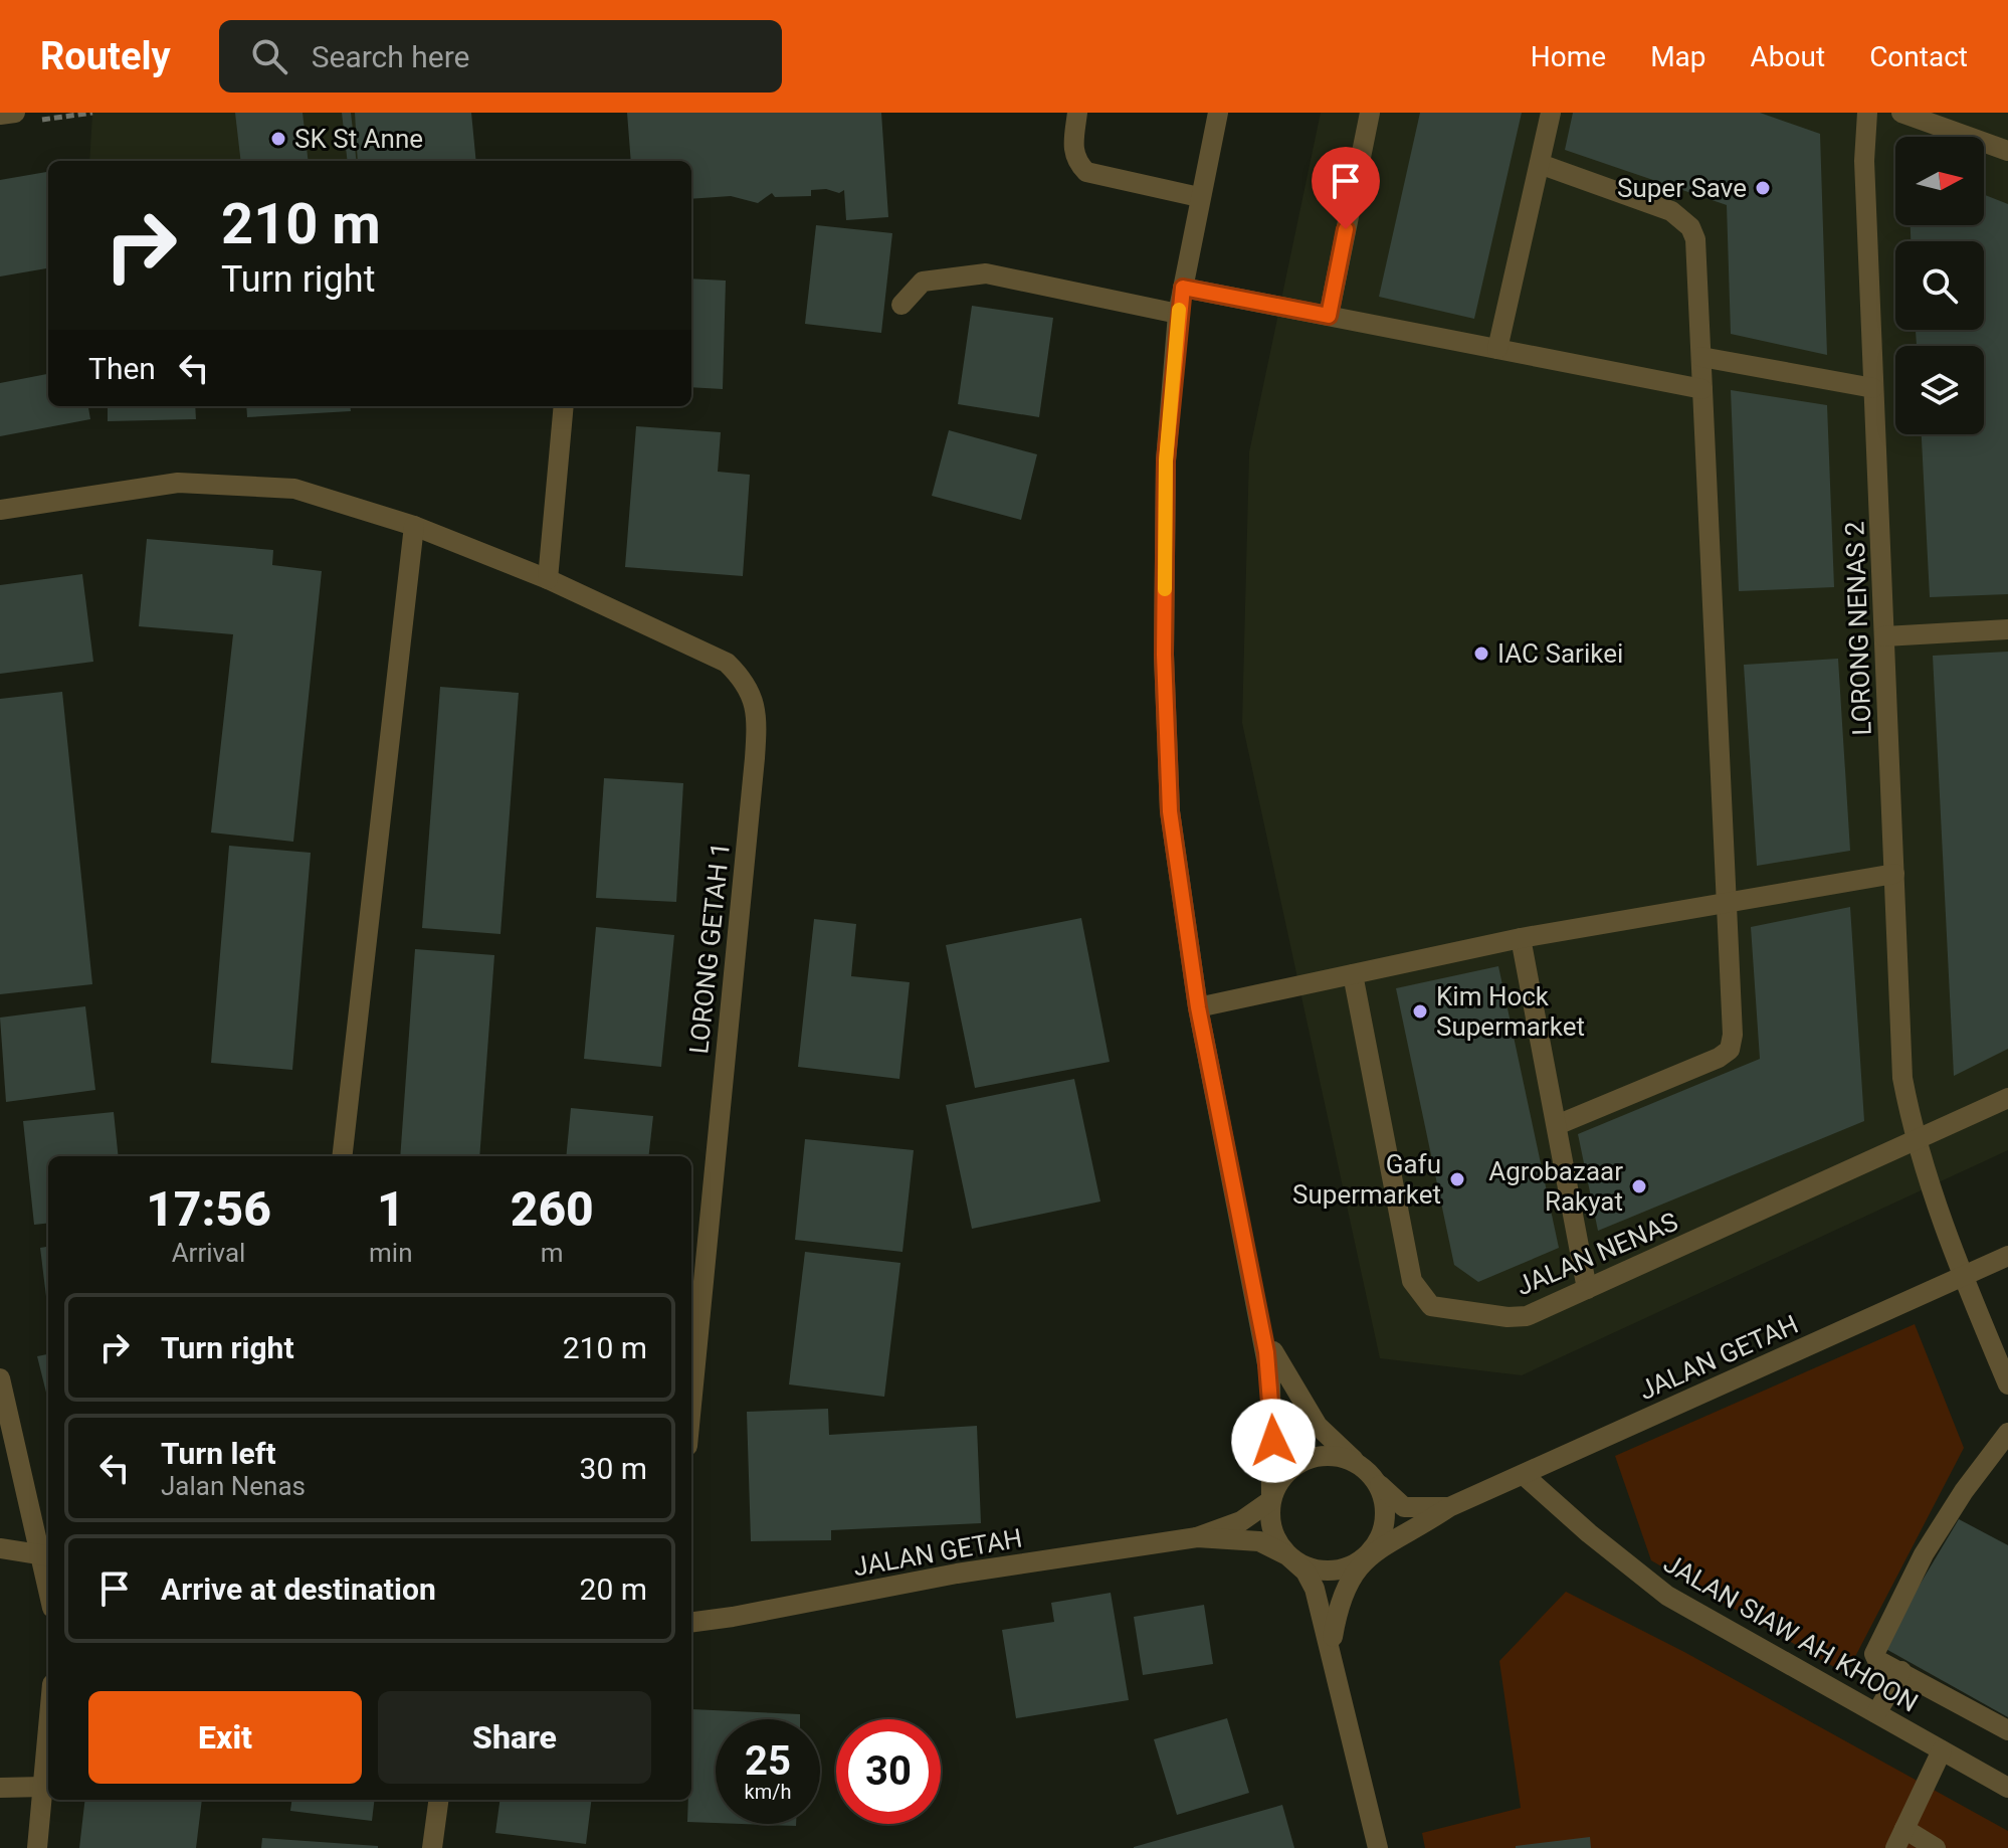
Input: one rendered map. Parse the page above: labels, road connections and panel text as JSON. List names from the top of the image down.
{
  "streets": {
    "street": [
      "LORONG NENAS 2",
      "LORONG GETAH 1",
      "JALAN NENAS",
      "JALAN GETAH",
      "JALAN SIAW AH KHOON"
    ]
  },
  "crossings": [
    ["LORONG NENAS 2", "JALAN NENAS"],
    ["JALAN GETAH", "JALAN SIAW AH KHOON"]
  ],
  "places": [
    "SK St Anne",
    "Super Save",
    "IAC Sarikei",
    "Kim Hock Supermarket",
    "Gafu Supermarket",
    "Agrobazaar Rakyat"
  ],
  "north": "right",
  "page": {
    "header": "Routely",
    "search": "Search here",
    "nav": [
      "Home",
      "Map",
      "About",
      "Contact"
    ],
    "turn": ["210 m", "Turn right"],
    "then": "Then",
    "eta": [
      "17:56",
      "Arrival",
      "1",
      "min",
      "260",
      "m"
    ],
    "list": [
      {
        "name": "Turn right",
        "value": "210 m"
      },
      {
        "name": "Turn left",
        "note": "Jalan Nenas",
        "value": "30 m"
      },
      {
        "name": "Arrive at destination",
        "value": "20 m"
      }
    ],
    "buttons": ["Exit", "Share"],
    "speed": "25 km/h",
    "limit": "30"
  }
}
